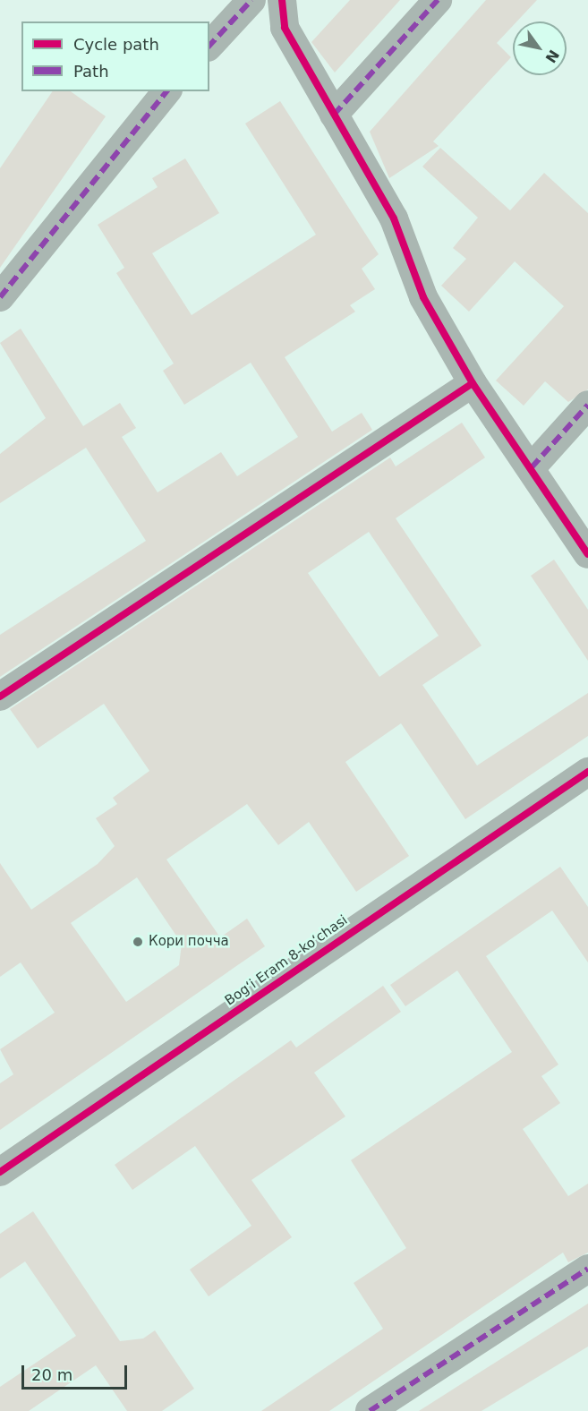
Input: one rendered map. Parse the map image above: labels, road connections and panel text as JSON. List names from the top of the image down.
{
  "streets": {
    "street": ["Bogʻi Eram 8-koʻchasi"]
  },
  "places": ["Кори почча"],
  "legend": ["Cycle path", "Path"],
  "scale_bar": "20 m",
  "north": "bottom right"
}
